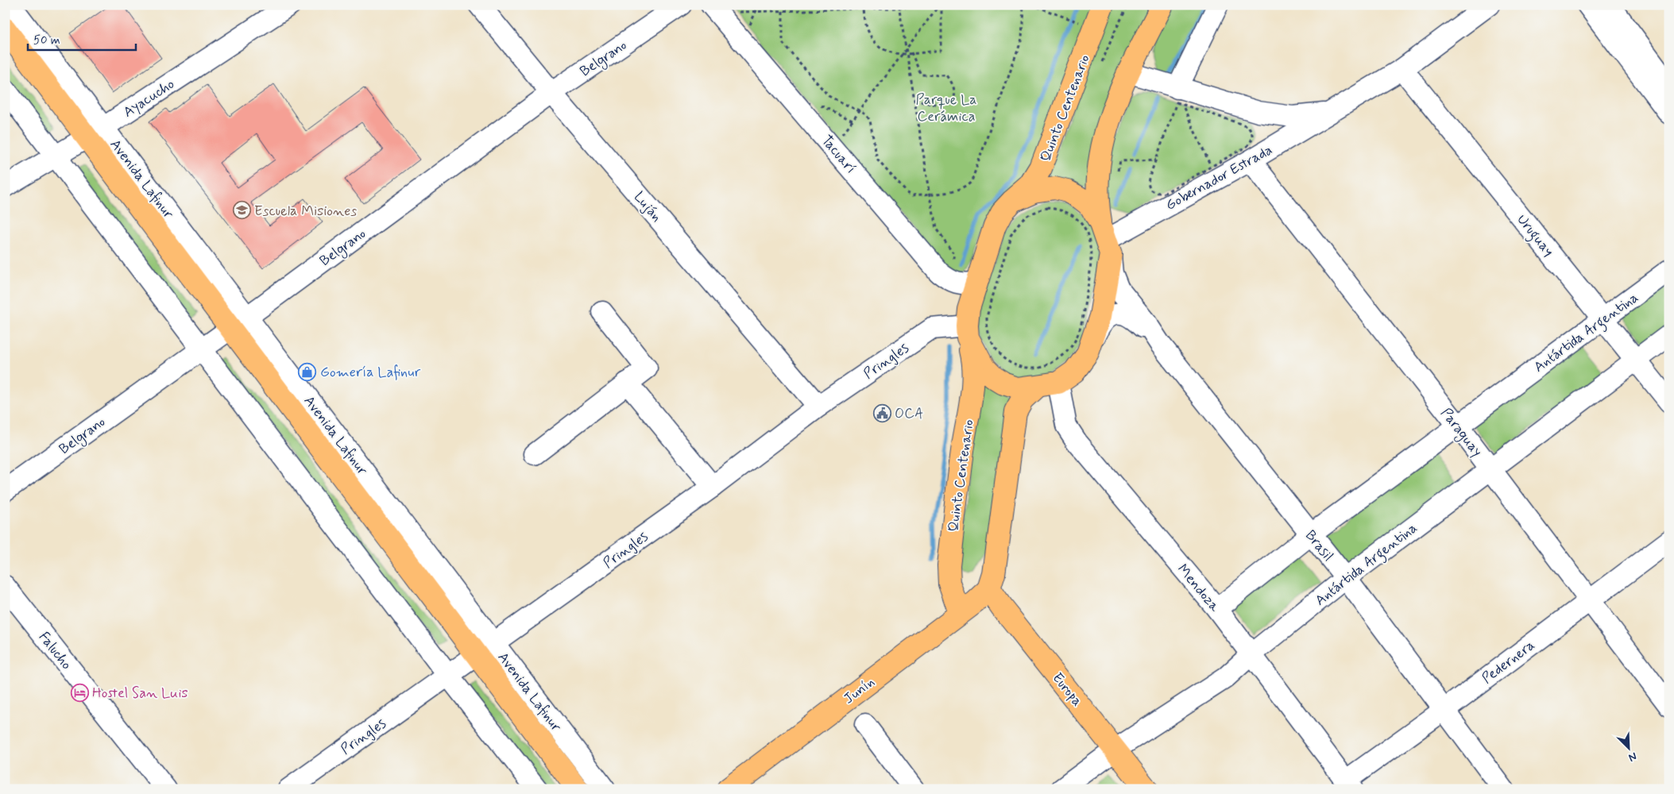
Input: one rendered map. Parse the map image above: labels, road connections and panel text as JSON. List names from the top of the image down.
{
  "streets": {
    "main road": [
      "Quinto Centenario",
      "Avenida Lafinur",
      "Europa",
      "Junín"
    ],
    "street": [
      "Belgrano",
      "Ayacucho",
      "Tacuarí",
      "Gobernador Estrada",
      "Luján",
      "Uruguay",
      "Antártida Argentina",
      "Pringles",
      "Paraguay",
      "Brasil",
      "Mendoza",
      "Falucho",
      "Pedernera"
    ]
  },
  "crossings": [
    ["Belgrano", "Avenida Lafinur"],
    ["Belgrano", "Luján"],
    ["Ayacucho", "Avenida Lafinur"],
    ["Quinto Centenario", "Tacuarí"],
    ["Quinto Centenario", "Pringles"],
    ["Quinto Centenario", "Junín"],
    ["Gobernador Estrada", "Uruguay"],
    ["Gobernador Estrada", "Paraguay"],
    ["Gobernador Estrada", "Brasil"],
    ["Avenida Lafinur", "Pringles"],
    ["Luján", "Pringles"],
    ["Uruguay", "Antártida Argentina"],
    ["Antártida Argentina", "Paraguay"],
    ["Antártida Argentina", "Brasil"],
    ["Antártida Argentina", "Mendoza"],
    ["Antártida Argentina", "Europa"],
    ["Paraguay", "Pedernera"],
    ["Brasil", "Pedernera"],
    ["Mendoza", "Pedernera"],
    ["Europa", "Junín"]
  ],
  "parks": ["Parque La Cerámica"],
  "places": {
    "school or university": ["Escuela Misiones"],
    "shop": ["Gomería Lafinur"],
    "public building": ["OCA"],
    "hotel": ["Hostel San Luis"]
  },
  "scale_bar": "50 m",
  "north": "bottom right"
}
